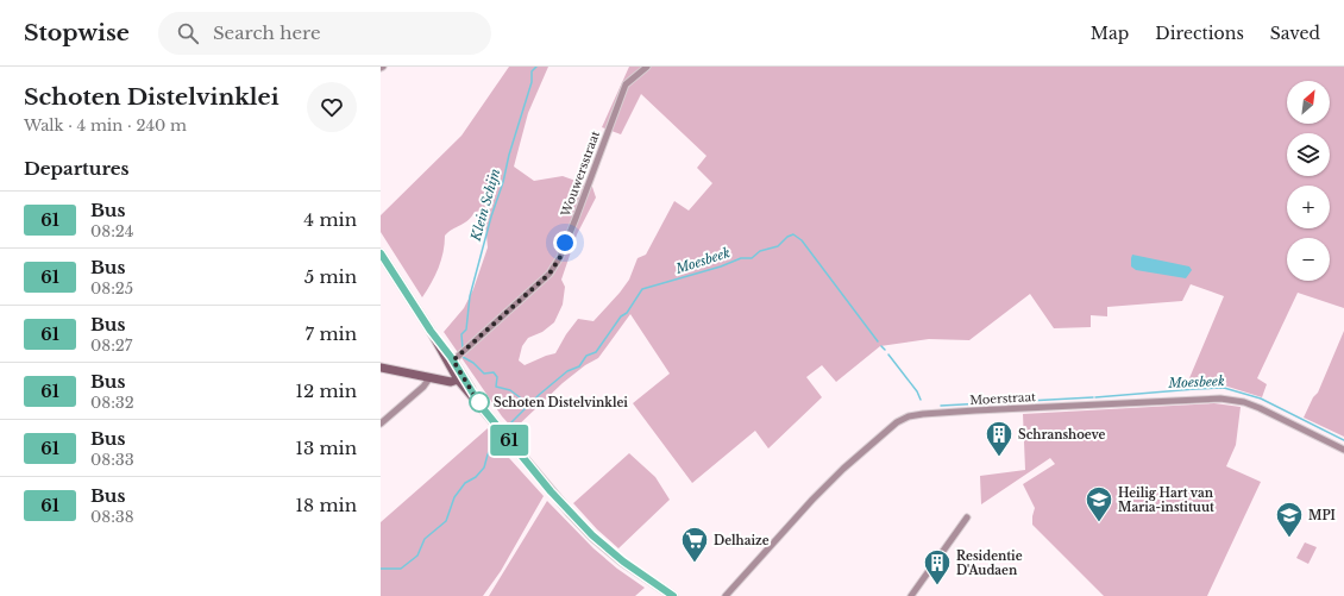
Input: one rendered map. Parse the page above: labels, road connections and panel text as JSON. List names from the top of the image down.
{
  "streets": {
    "street": ["Wouwersstraat", "Moerstraat"]
  },
  "water": ["Klein Schijn", "Moesbeek"],
  "places": {
    "other": ["Schoten Distelvinklei"],
    "building": ["Schranshoeve", "Residentie D'Audaen"],
    "school or university": ["Heilig Hart van Maria-instituut", "MPI"],
    "supermarket": ["Delhaize"]
  },
  "lines": ["bus line 61"],
  "north": "top right",
  "page": {
    "header": "Stopwise",
    "search": "Search here",
    "nav": ["Map", "Directions", "Saved"],
    "heading": [
      ["Schoten Distelvinklei", "Walk · 4 min · 240 m"],
      "Departures"
    ],
    "on_map": "61",
    "map_buttons": ["+", "−"],
    "list": [
      {
        "mark": "61",
        "name": "Bus",
        "note": "08:24",
        "value": "4 min"
      },
      {
        "mark": "61",
        "name": "Bus",
        "note": "08:25",
        "value": "5 min"
      },
      {
        "mark": "61",
        "name": "Bus",
        "note": "08:27",
        "value": "7 min"
      },
      {
        "mark": "61",
        "name": "Bus",
        "note": "08:32",
        "value": "12 min"
      },
      {
        "mark": "61",
        "name": "Bus",
        "note": "08:33",
        "value": "13 min"
      },
      {
        "mark": "61",
        "name": "Bus",
        "note": "08:38",
        "value": "18 min"
      }
    ]
  }
}
